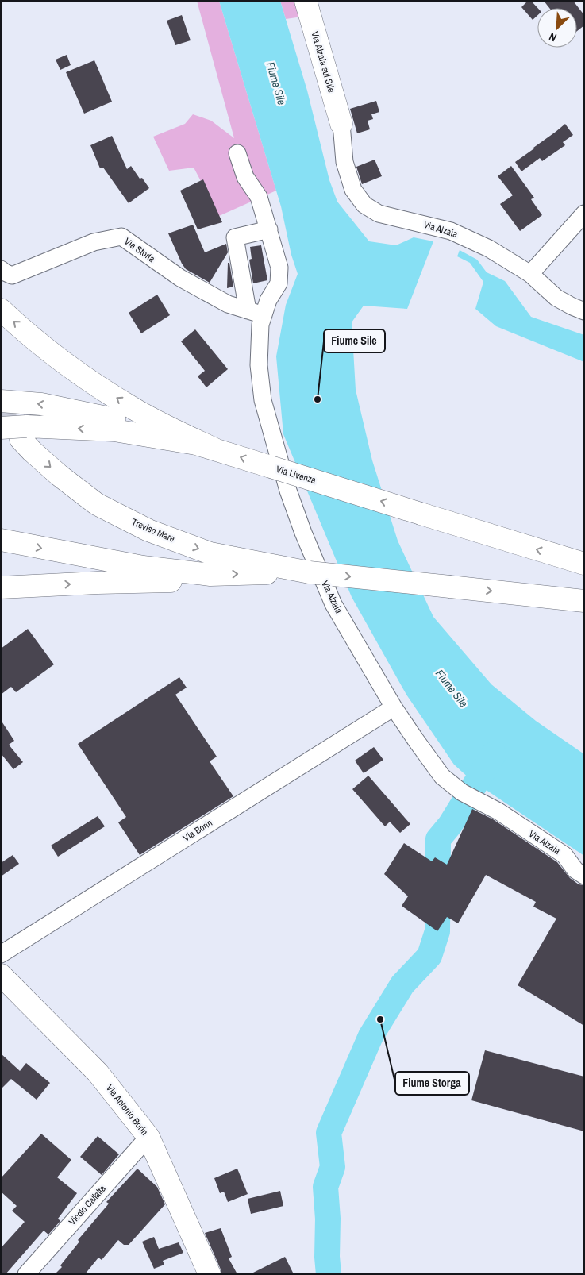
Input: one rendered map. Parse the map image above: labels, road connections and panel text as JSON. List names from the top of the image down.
{
  "streets": {
    "main road": [
      "Via Alzaia sul Sile",
      "Via Livenza",
      "Treviso Mare",
      "Via Antonio Borin"
    ],
    "street": [
      "Via Alzaia",
      "Via Storta",
      "Via Borin",
      "Vicolo Callalta"
    ]
  },
  "crossings": [
    ["Via Alzaia sul Sile", "Via Alzaia"],
    ["Via Alzaia", "Via Storta"],
    ["Via Alzaia", "Via Borin"],
    ["Via Livenza", "Treviso Mare"],
    ["Via Antonio Borin", "Vicolo Callalta"]
  ],
  "water": ["Fiume Sile"],
  "places": ["Fiume Sile", "Fiume Storga"],
  "north": "bottom left"
}
